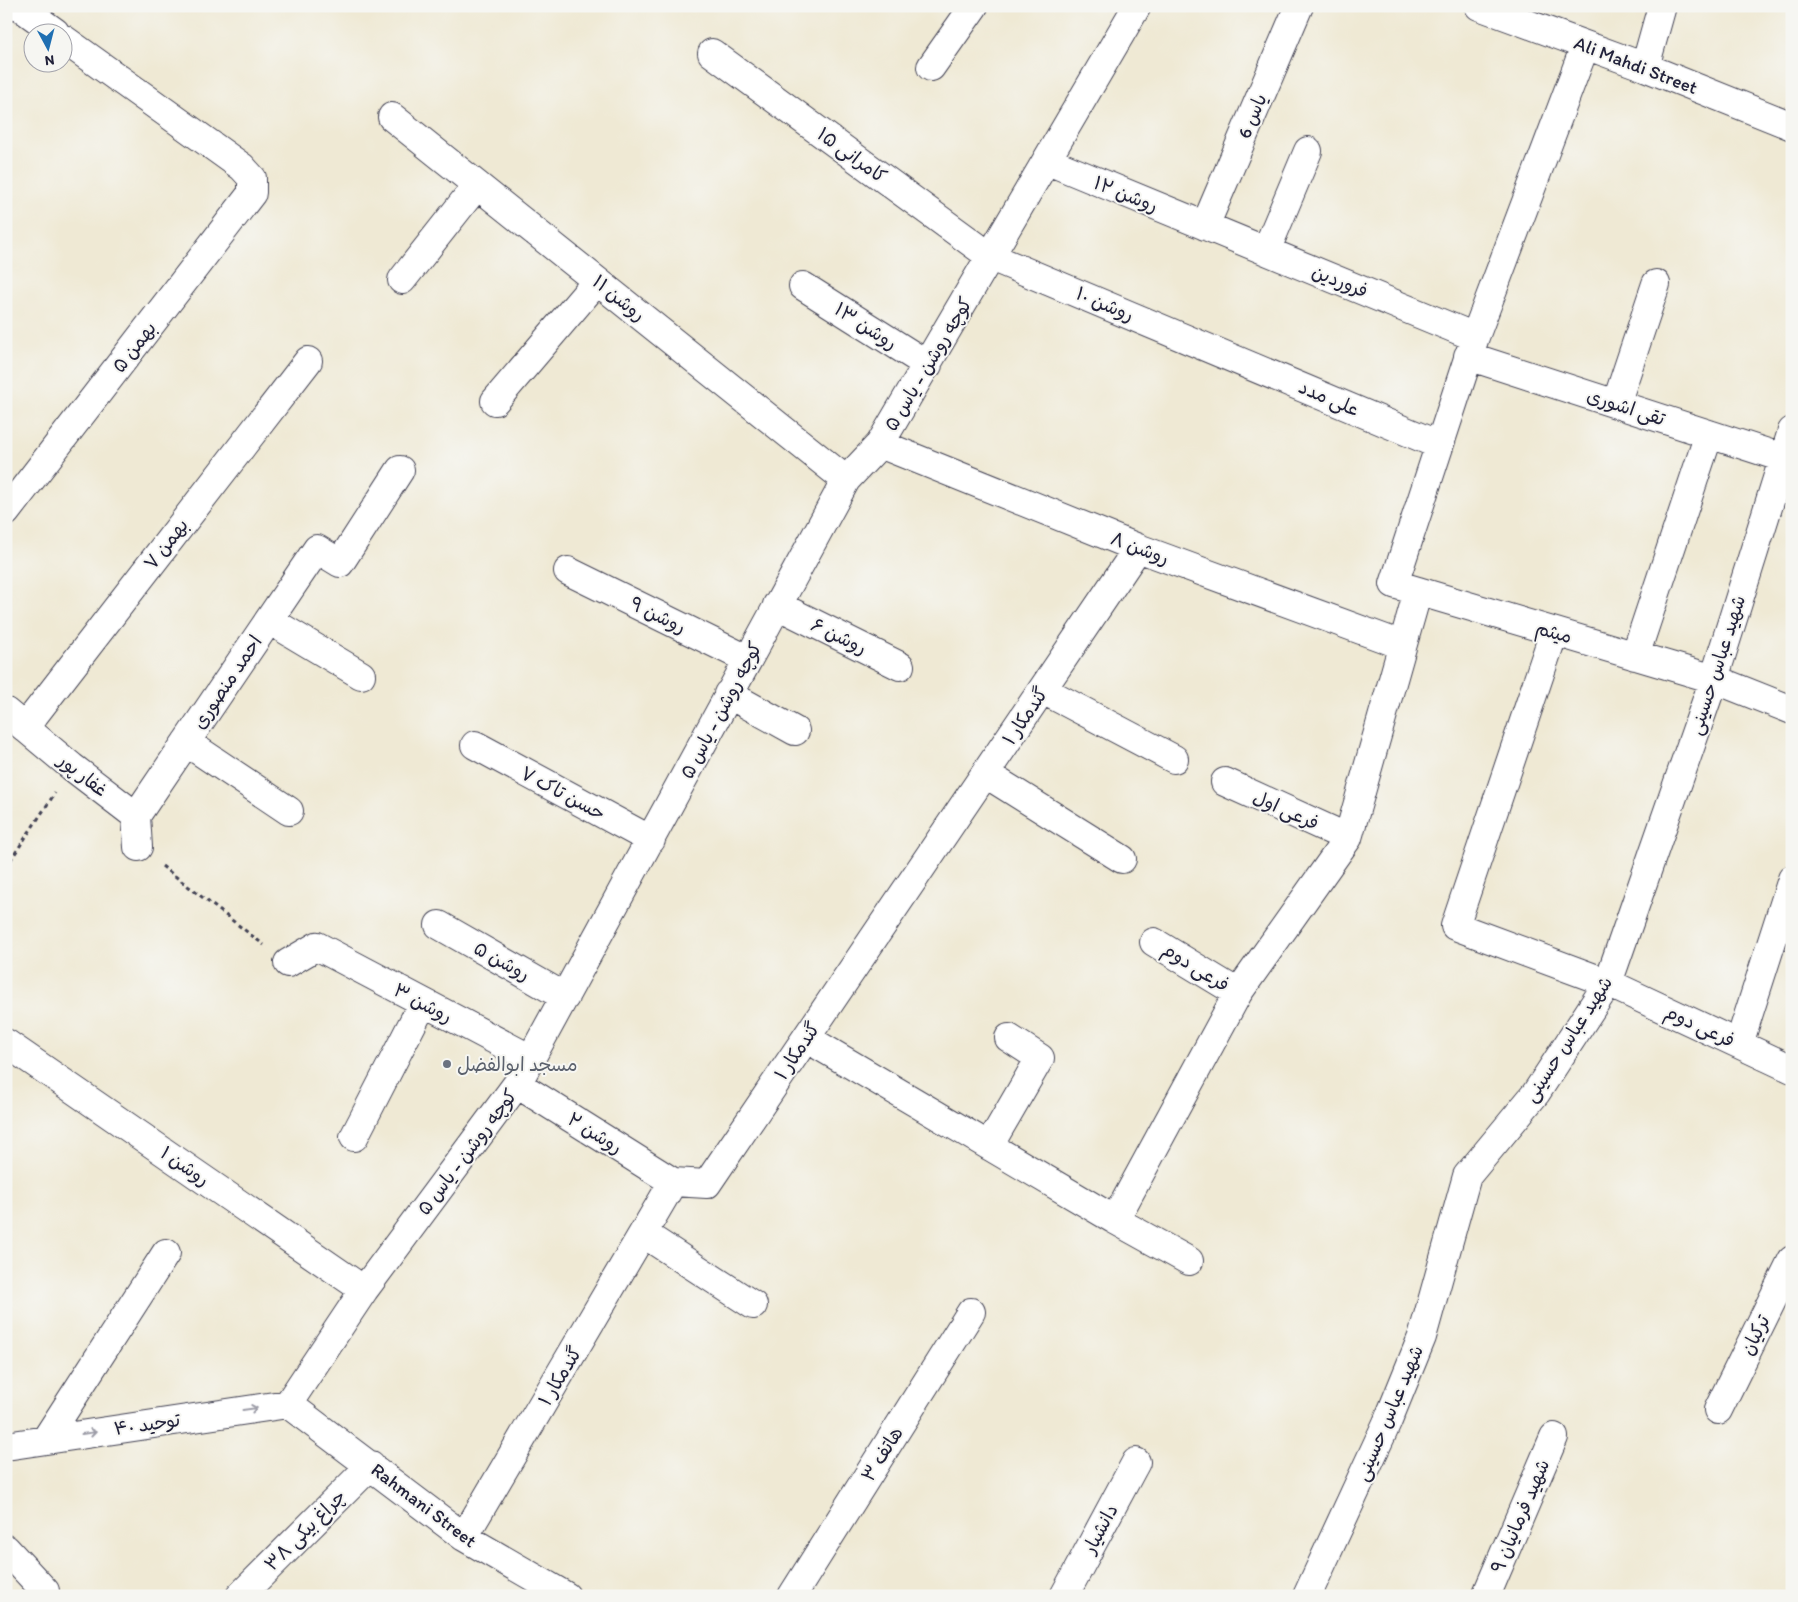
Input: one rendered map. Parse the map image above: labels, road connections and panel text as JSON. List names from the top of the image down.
{
  "streets": {
    "street": [
      "Ali Mahdi Street",
      "یاس 6",
      "کامرانی ۱۵",
      "روشن ۱۲",
      "فروردین",
      "روشن ۱۱",
      "روشن ۱۰",
      "روشن ۱۳",
      "بهمن ۵",
      "کوچه روشن - یاس ۵",
      "علی مدد",
      "تقی اشوری",
      "بهمن ۷",
      "روشن ۸",
      "روشن ۹",
      "میثم",
      "روشن ۶",
      "شهید عباس حسینی",
      "احمد منصوری",
      "گندمکار ۱",
      "غفار پور",
      "حسن تاک ۷",
      "فرعی اول",
      "روشن ۵",
      "فرعی دوم",
      "روشن ۳",
      "روشن ۲",
      "روشن ۱",
      "ترکیان",
      "توحید ۴۰",
      "هاتف ۳",
      "Rahmani Street",
      "شهید فرمانیان ۹",
      "دانشیار",
      "چراغ بیکی ۳۸"
    ]
  },
  "crossings": [
    ["یاس 6", "روشن ۱۲"],
    ["یاس 6", "فروردین"],
    ["کامرانی ۱۵", "روشن ۱۰"],
    ["کامرانی ۱۵", "کوچه روشن - یاس ۵"],
    ["روشن ۱۲", "فروردین"],
    ["روشن ۱۲", "کوچه روشن - یاس ۵"],
    ["فروردین", "تقی اشوری"],
    ["روشن ۱۱", "کوچه روشن - یاس ۵"],
    ["روشن ۱۰", "کوچه روشن - یاس ۵"],
    ["روشن ۱۰", "علی مدد"],
    ["روشن ۱۳", "کوچه روشن - یاس ۵"],
    ["کوچه روشن - یاس ۵", "روشن ۸"],
    ["کوچه روشن - یاس ۵", "روشن ۹"],
    ["کوچه روشن - یاس ۵", "روشن ۶"],
    ["کوچه روشن - یاس ۵", "حسن تاک ۷"],
    ["کوچه روشن - یاس ۵", "روشن ۵"],
    ["کوچه روشن - یاس ۵", "روشن ۳"],
    ["کوچه روشن - یاس ۵", "روشن ۲"],
    ["کوچه روشن - یاس ۵", "روشن ۱"],
    ["کوچه روشن - یاس ۵", "توحید ۴۰"],
    ["کوچه روشن - یاس ۵", "Rahmani Street"],
    ["تقی اشوری", "شهید عباس حسینی"],
    ["بهمن ۷", "غفار پور"],
    ["روشن ۸", "گندمکار ۱"],
    ["میثم", "شهید عباس حسینی"],
    ["میثم", "فرعی دوم"],
    ["شهید عباس حسینی", "فرعی دوم"],
    ["احمد منصوری", "غفار پور"],
    ["گندمکار ۱", "روشن ۲"],
    ["گندمکار ۱", "Rahmani Street"],
    ["توحید ۴۰", "Rahmani Street"],
    ["Rahmani Street", "چراغ بیکی ۳۸"]
  ],
  "one_way": ["توحید ۴۰"],
  "places": ["مسجد ابوالفضل"],
  "north": "bottom"
}
